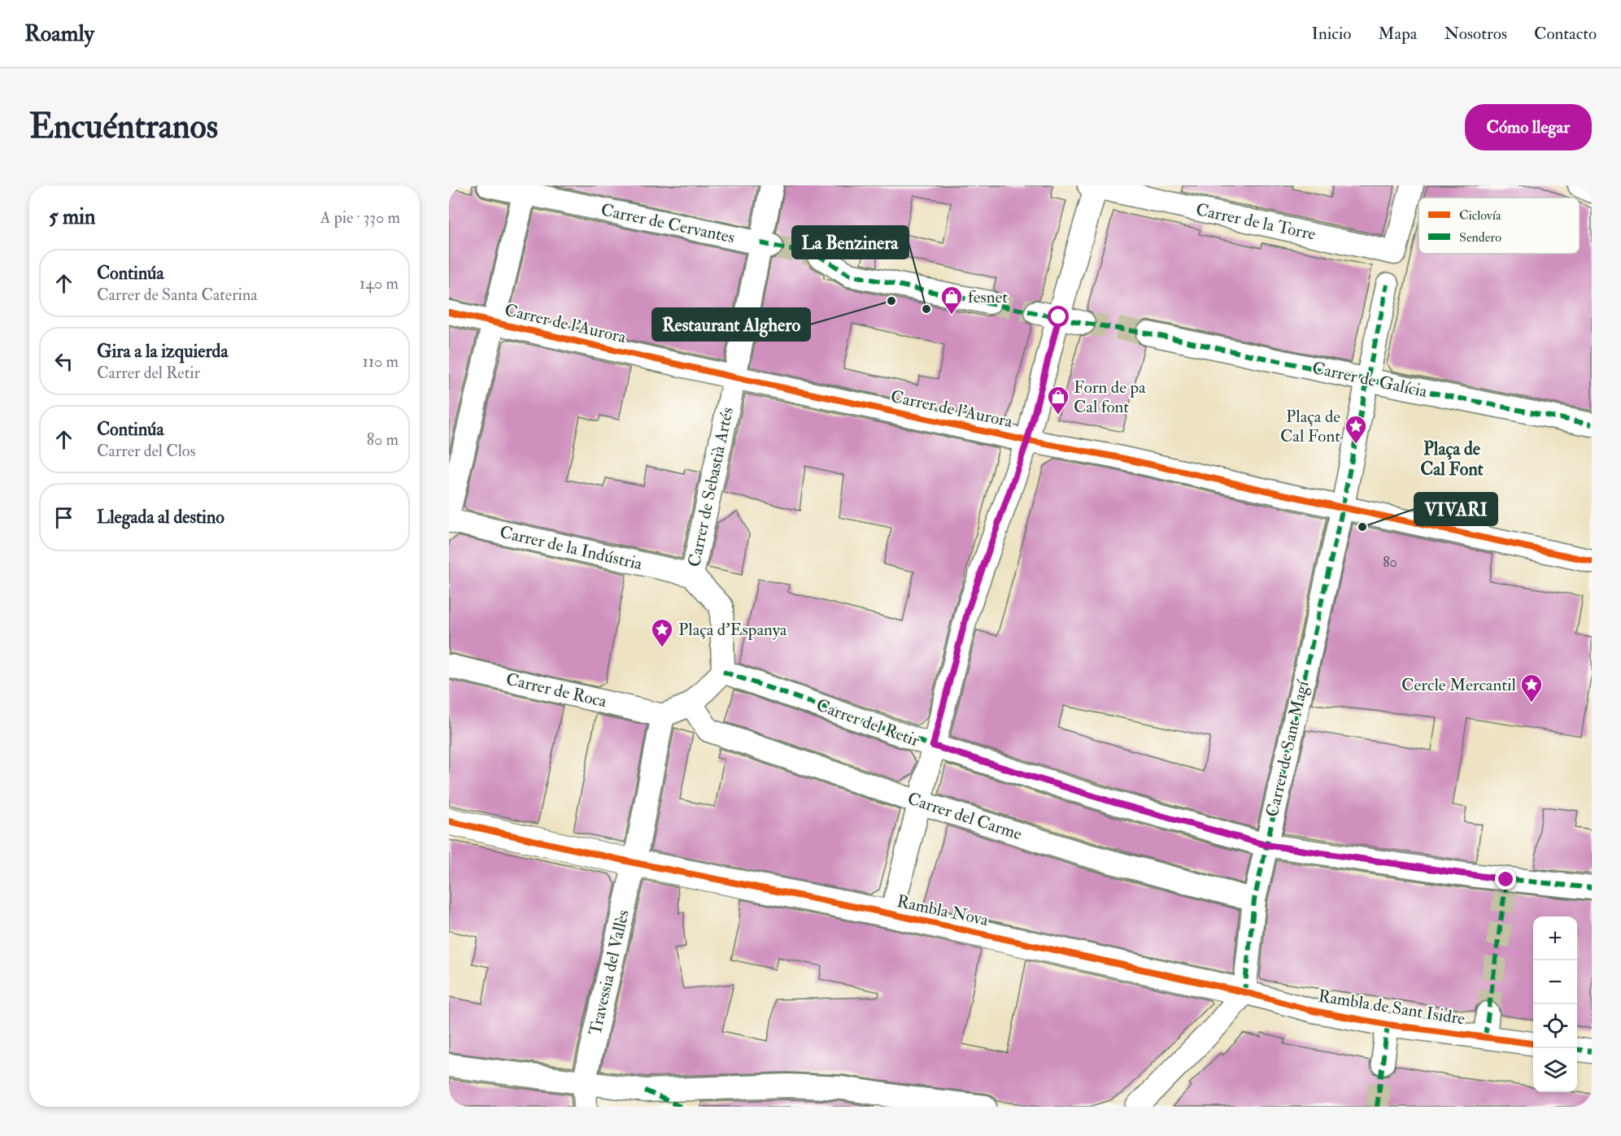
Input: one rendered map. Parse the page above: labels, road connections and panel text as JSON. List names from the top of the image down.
{
  "streets": {
    "street": [
      "Carrer de la Torre",
      "Carrer de Cervantes",
      "Carrer de l'Aurora",
      "Carrer de Galícia",
      "Carrer de Sebastià Artés",
      "Carrer de la Indústria",
      "Carrer de Roca",
      "Carrer del Retir",
      "Carrer de Sant Magí",
      "Carrer del Carme",
      "Rambla Nova",
      "Travessia del Vallès",
      "Rambla de Sant Isidre"
    ]
  },
  "crossings": [
    ["Carrer de Cervantes", "Carrer de Sebastià Artés"],
    ["Carrer de l'Aurora", "Carrer de Sebastià Artés"],
    ["Carrer de l'Aurora", "Carrer de Sant Magí"],
    ["Carrer de Sebastià Artés", "Carrer de la Indústria"],
    ["Carrer de Sebastià Artés", "Carrer del Retir"],
    ["Carrer del Retir", "Carrer de Sant Magí"],
    ["Carrer de Sant Magí", "Carrer del Carme"],
    ["Carrer de Sant Magí", "Rambla Nova"],
    ["Carrer de Sant Magí", "Rambla de Sant Isidre"],
    ["Rambla Nova", "Travessia del Vallès"],
    ["Rambla Nova", "Rambla de Sant Isidre"]
  ],
  "districts": ["Plaça de Cal Font"],
  "places": {
    "other": ["Restaurant Alghero", "La Benzinera", "VIVARI"],
    "shop": ["fesnet", "Forn de pa Cal font"],
    "place": ["Plaça de Cal Font", "Plaça d'Espanya", "Cercle Mercantil"]
  },
  "house_numbers": ["80"],
  "legend": ["Ciclovía", "Sendero"],
  "page": {
    "header": "Roamly",
    "nav": [
      "Inicio",
      "Mapa",
      "Nosotros",
      "Contacto"
    ],
    "buttons": "Cómo llegar",
    "title": "Encuéntranos",
    "heading": ["5 min", "A pie · 330 m"],
    "list": [
      ["Continúa", "Carrer de Santa Caterina", "140 m"],
      ["Gira a la izquierda", "Carrer del Retir", "110 m"],
      ["Continúa", "Carrer del Clos", "80 m"],
      "Llegada al destino"
    ],
    "map_buttons": ["+", "−"]
  }
}
